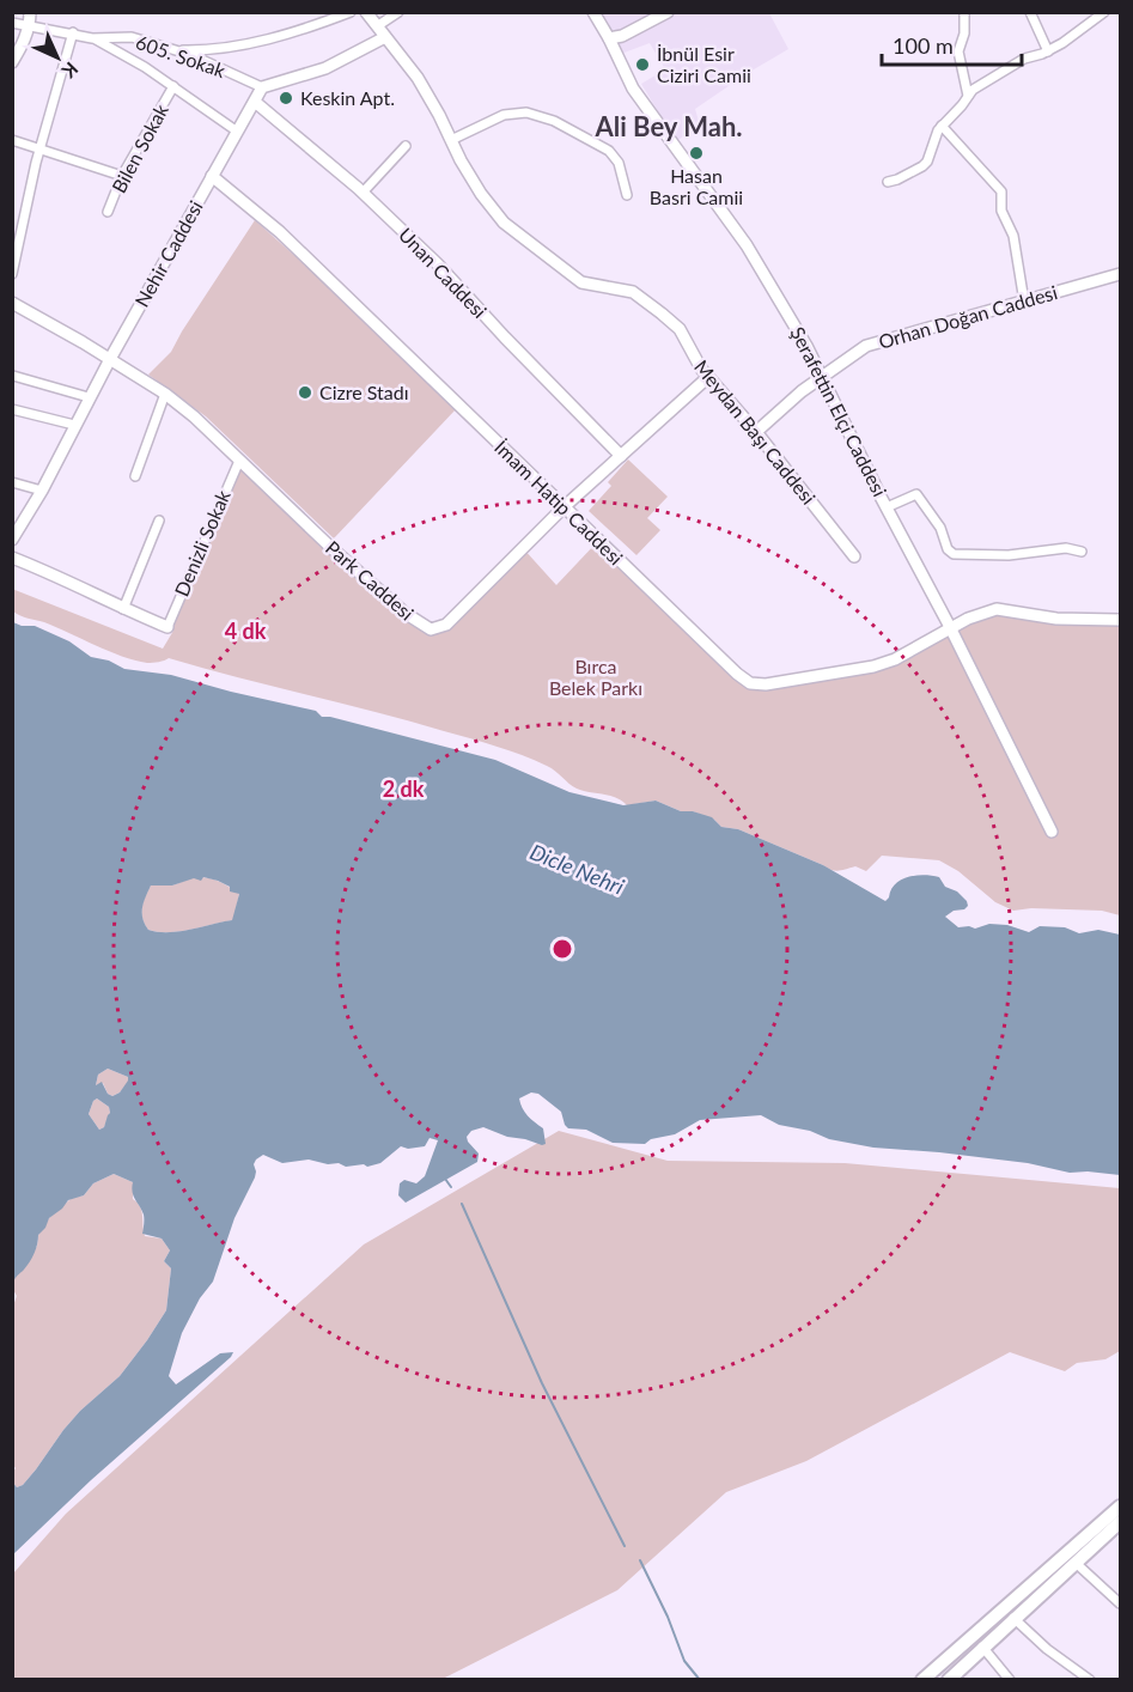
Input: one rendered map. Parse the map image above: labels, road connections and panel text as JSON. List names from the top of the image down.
{
  "streets": {
    "street": [
      "605. Sokak",
      "Bilen Sokak",
      "Nehir Caddesi",
      "Unan Caddesi",
      "Orhan Doğan Caddesi",
      "Şerafettin Elçi Caddesi",
      "Meydan Başı Caddesi",
      "İmam Hatip Caddesi",
      "Denizli Sokak",
      "Park Caddesi"
    ]
  },
  "crossings": [
    ["605. Sokak", "Nehir Caddesi"],
    ["Nehir Caddesi", "Unan Caddesi"],
    ["Nehir Caddesi", "İmam Hatip Caddesi"],
    ["Nehir Caddesi", "Park Caddesi"],
    ["Unan Caddesi", "Park Caddesi"],
    ["Orhan Doğan Caddesi", "Şerafettin Elçi Caddesi"],
    ["Orhan Doğan Caddesi", "Meydan Başı Caddesi"],
    ["Şerafettin Elçi Caddesi", "İmam Hatip Caddesi"],
    ["Meydan Başı Caddesi", "Park Caddesi"],
    ["İmam Hatip Caddesi", "Park Caddesi"],
    ["Denizli Sokak", "Park Caddesi"]
  ],
  "districts": ["Ali Bey Mah."],
  "water": ["Dicle Nehri"],
  "parks": ["Bırca Belek Parkı"],
  "places": [
    "İbnül Esir Ciziri Camii",
    "Keskin Apt.",
    "Hasan Basri Camii",
    "Cizre Stadı"
  ],
  "scale_bar": "100 m",
  "north": "bottom right",
  "rings": ["4 dk", "2 dk"]
}
